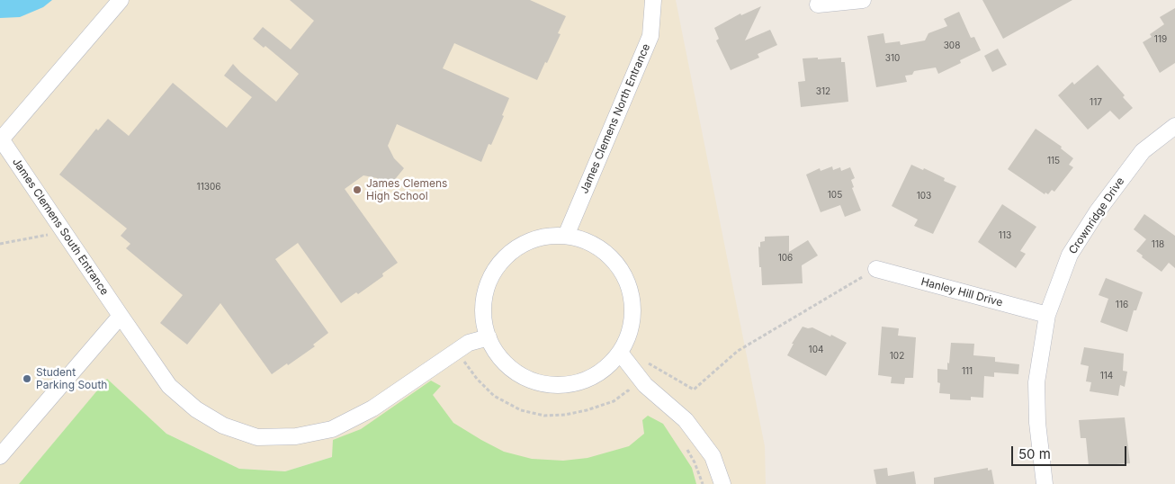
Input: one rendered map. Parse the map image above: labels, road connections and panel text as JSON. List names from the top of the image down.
{
  "streets": {
    "street": [
      "James Clemens North Entrance",
      "Crownridge Drive",
      "James Clemens South Entrance",
      "Hanley Hill Drive"
    ]
  },
  "crossings": [
    ["James Clemens North Entrance", "James Clemens South Entrance"],
    ["Crownridge Drive", "Hanley Hill Drive"]
  ],
  "places": ["James Clemens High School", "Student Parking South"],
  "house_numbers": [
    "119",
    "308",
    "310",
    "312",
    "117",
    "115",
    "11306",
    "105",
    "103",
    "113",
    "118",
    "106",
    "116",
    "104",
    "102",
    "111",
    "114"
  ],
  "scale_bar": "50 m"
}
